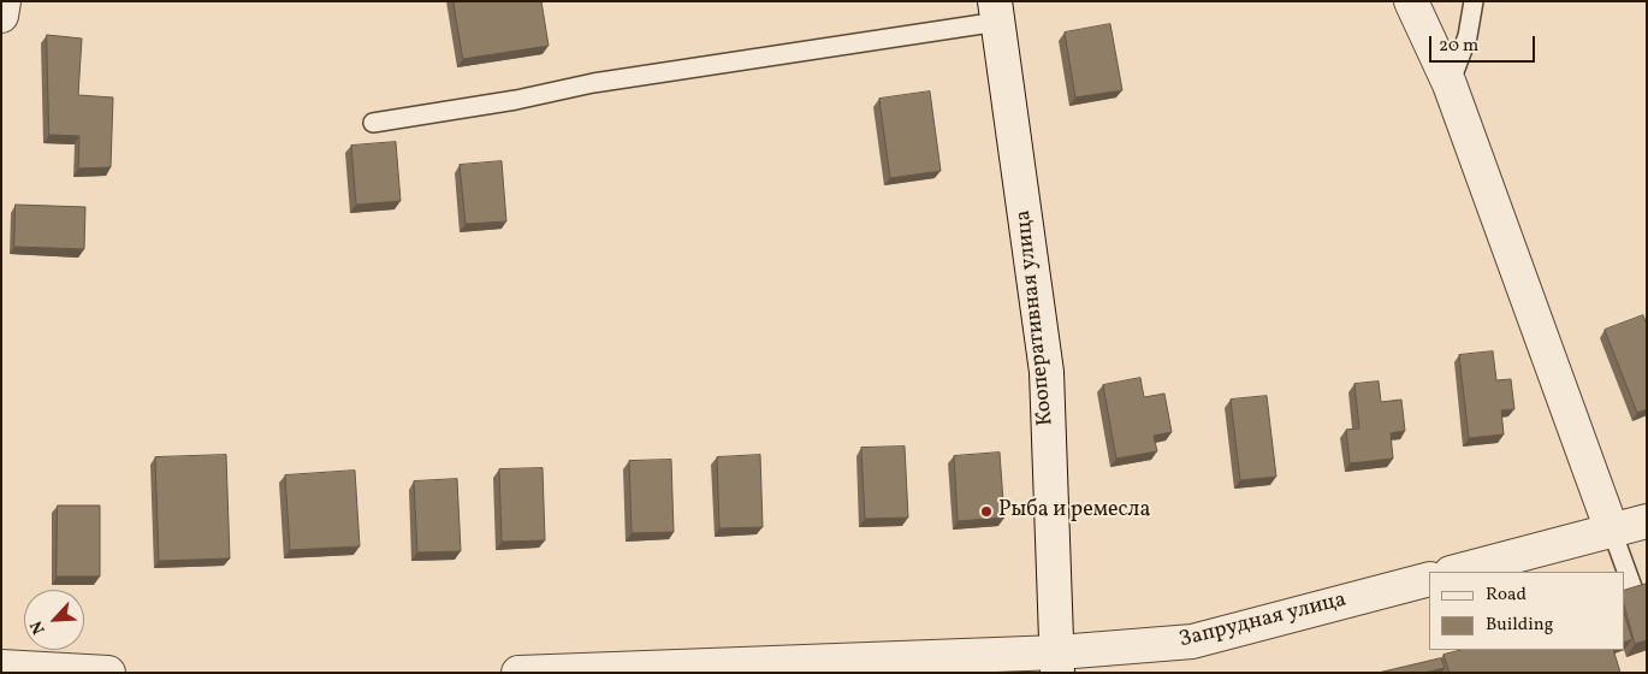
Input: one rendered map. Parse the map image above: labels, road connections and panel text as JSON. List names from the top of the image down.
{
  "streets": {
    "street": ["Кооперативная улица", "Запрудная улица"]
  },
  "crossings": [
    ["Кооперативная улица", "Запрудная улица"]
  ],
  "places": ["Рыба и ремесла"],
  "legend": ["Road", "Building"],
  "scale_bar": "20 m",
  "north": "bottom left"
}
